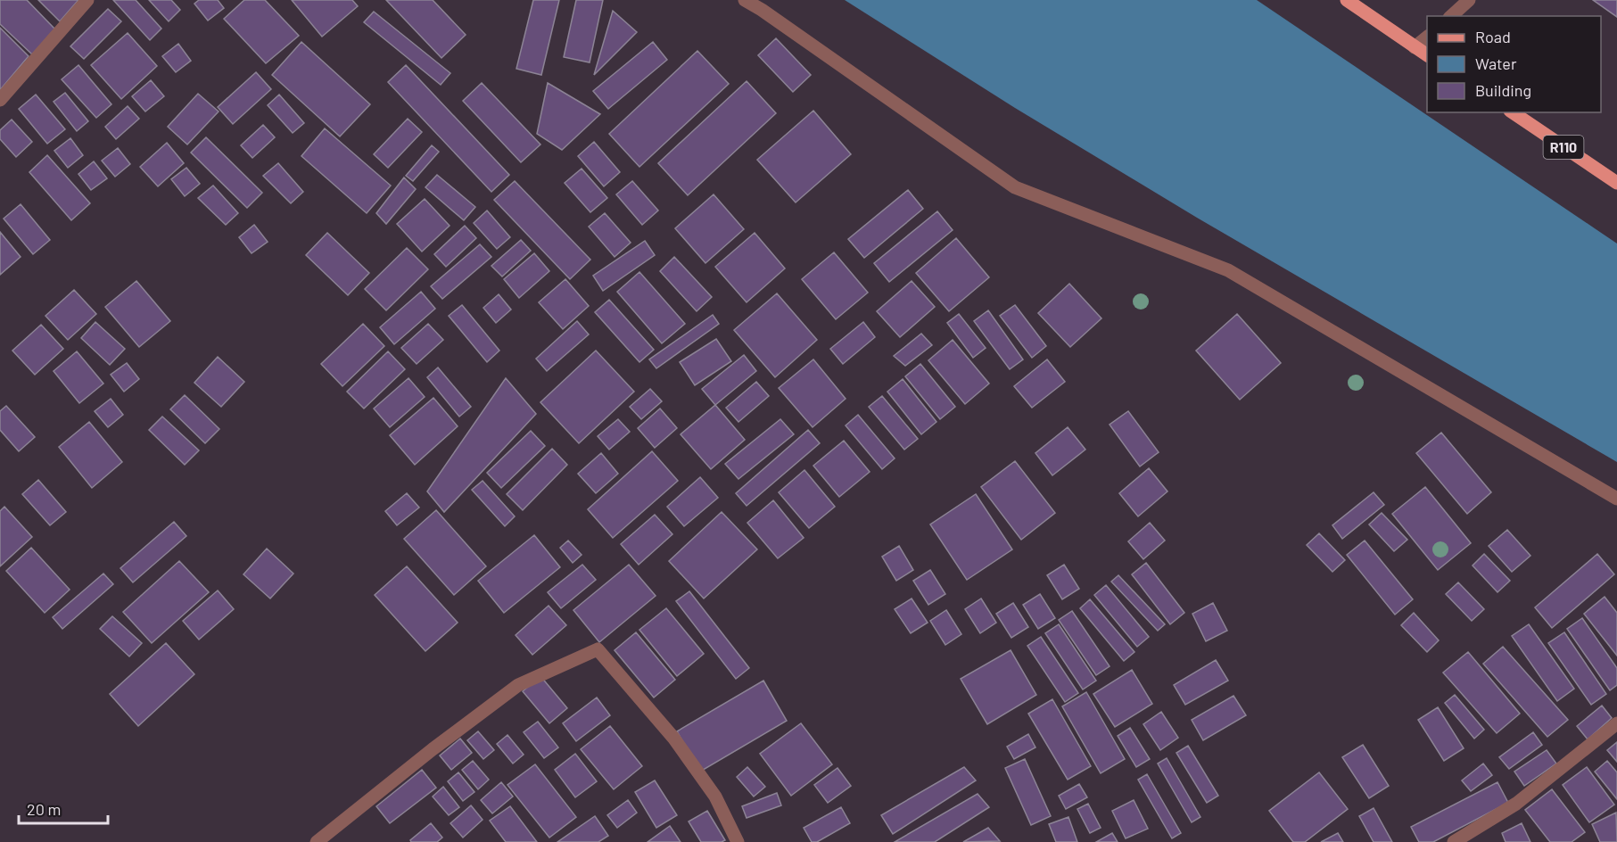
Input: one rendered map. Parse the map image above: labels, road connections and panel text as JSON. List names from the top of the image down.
{
  "streets": {
    "main road": ["R110"]
  },
  "legend": ["Road", "Water", "Building"],
  "scale_bar": "20 m"
}
